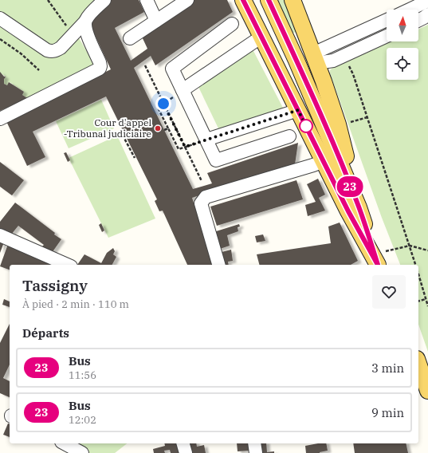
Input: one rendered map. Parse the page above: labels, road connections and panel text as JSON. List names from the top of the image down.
{
  "places": ["Cour d'appel -Tribunal judiciaire"],
  "lines": ["bus line 23"],
  "north": "top",
  "page": {
    "on_map": "23",
    "heading": [
      ["Tassigny", "À pied · 2 min · 110 m"],
      "Départs"
    ],
    "list": [
      {
        "mark": "23",
        "name": "Bus",
        "note": "11:56",
        "value": "3 min"
      },
      {
        "mark": "23",
        "name": "Bus",
        "note": "12:02",
        "value": "9 min"
      }
    ]
  }
}
